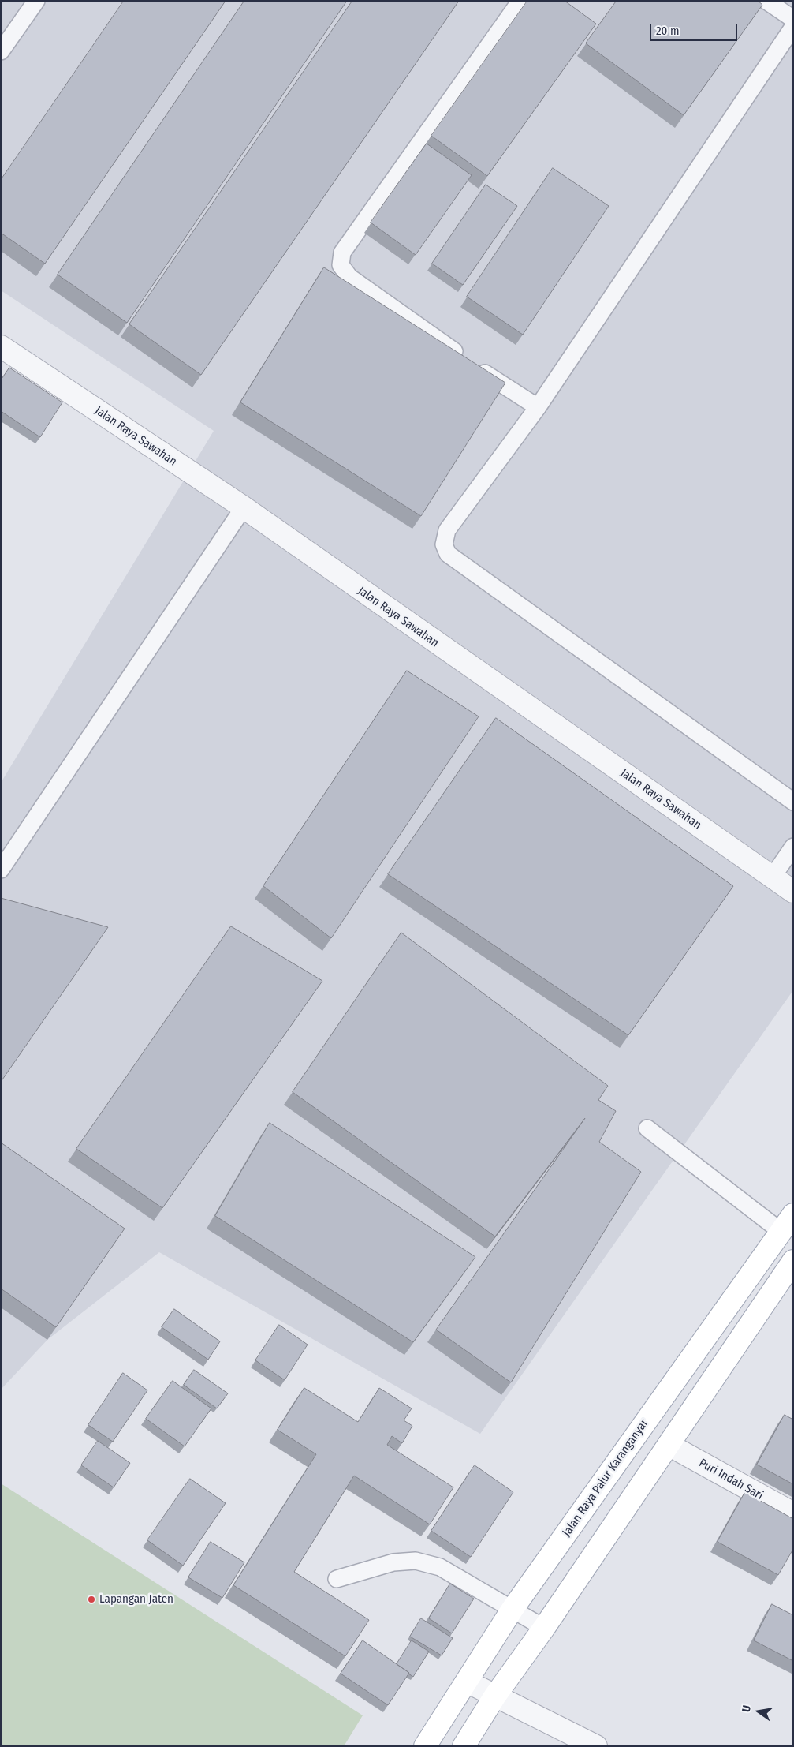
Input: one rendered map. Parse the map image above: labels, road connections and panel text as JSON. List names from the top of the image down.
{
  "streets": {
    "main road": ["Jalan Raya Palur Karanganyar"],
    "street": ["Jalan Raya Sawahan", "Puri Indah Sari"]
  },
  "places": ["Lapangan Jaten"],
  "scale_bar": "20 m",
  "north": "left"
}
